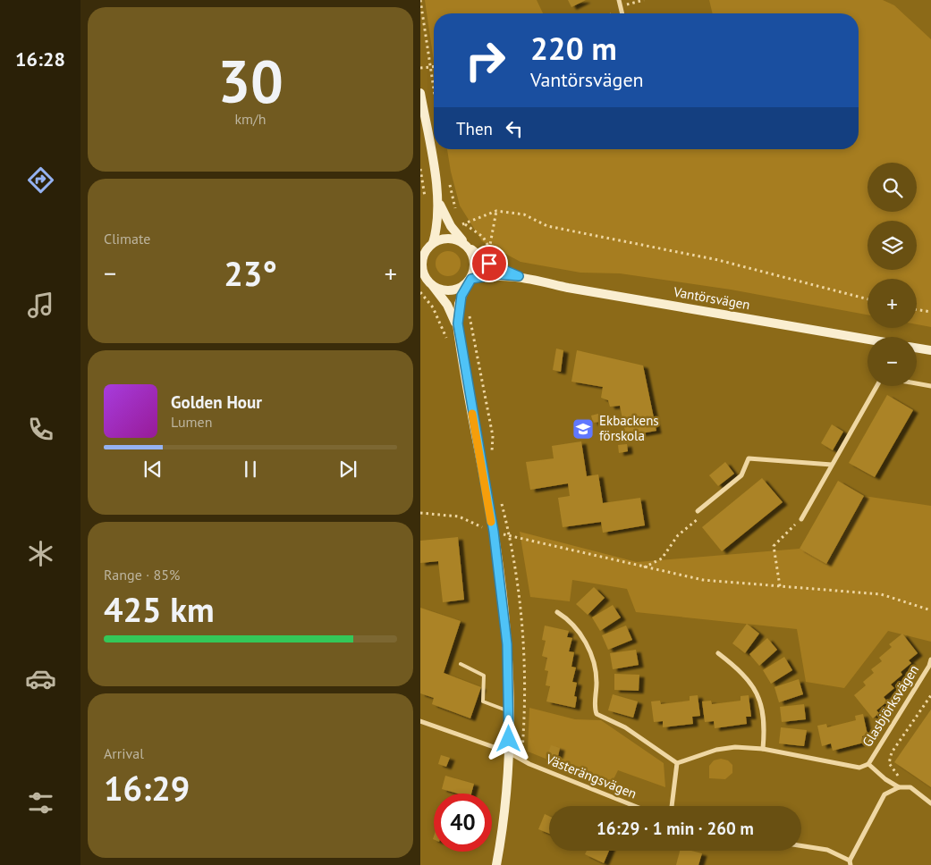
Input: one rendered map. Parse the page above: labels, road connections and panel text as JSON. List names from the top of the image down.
{
  "streets": {
    "street": ["Vantörsvägen", "Glasbjörksvägen", "Västerängsvägen"]
  },
  "places": {
    "school or university": ["Ekbackens förskola"]
  },
  "page": {
    "tabs": "16:28",
    "tile": [
      ["30", "km/h"],
      "Climate",
      ["Range · 85%", "425 km"],
      ["Arrival", "16:29"]
    ],
    "turn": ["220 m", "Vantörsvägen"],
    "then": "Then",
    "map_buttons": ["+", "−"],
    "heat": ["−", "23°", "+"],
    "song": ["Golden Hour", "Lumen"],
    "limit": "40",
    "trip": "16:29 · 1 min · 260 m"
  }
}
